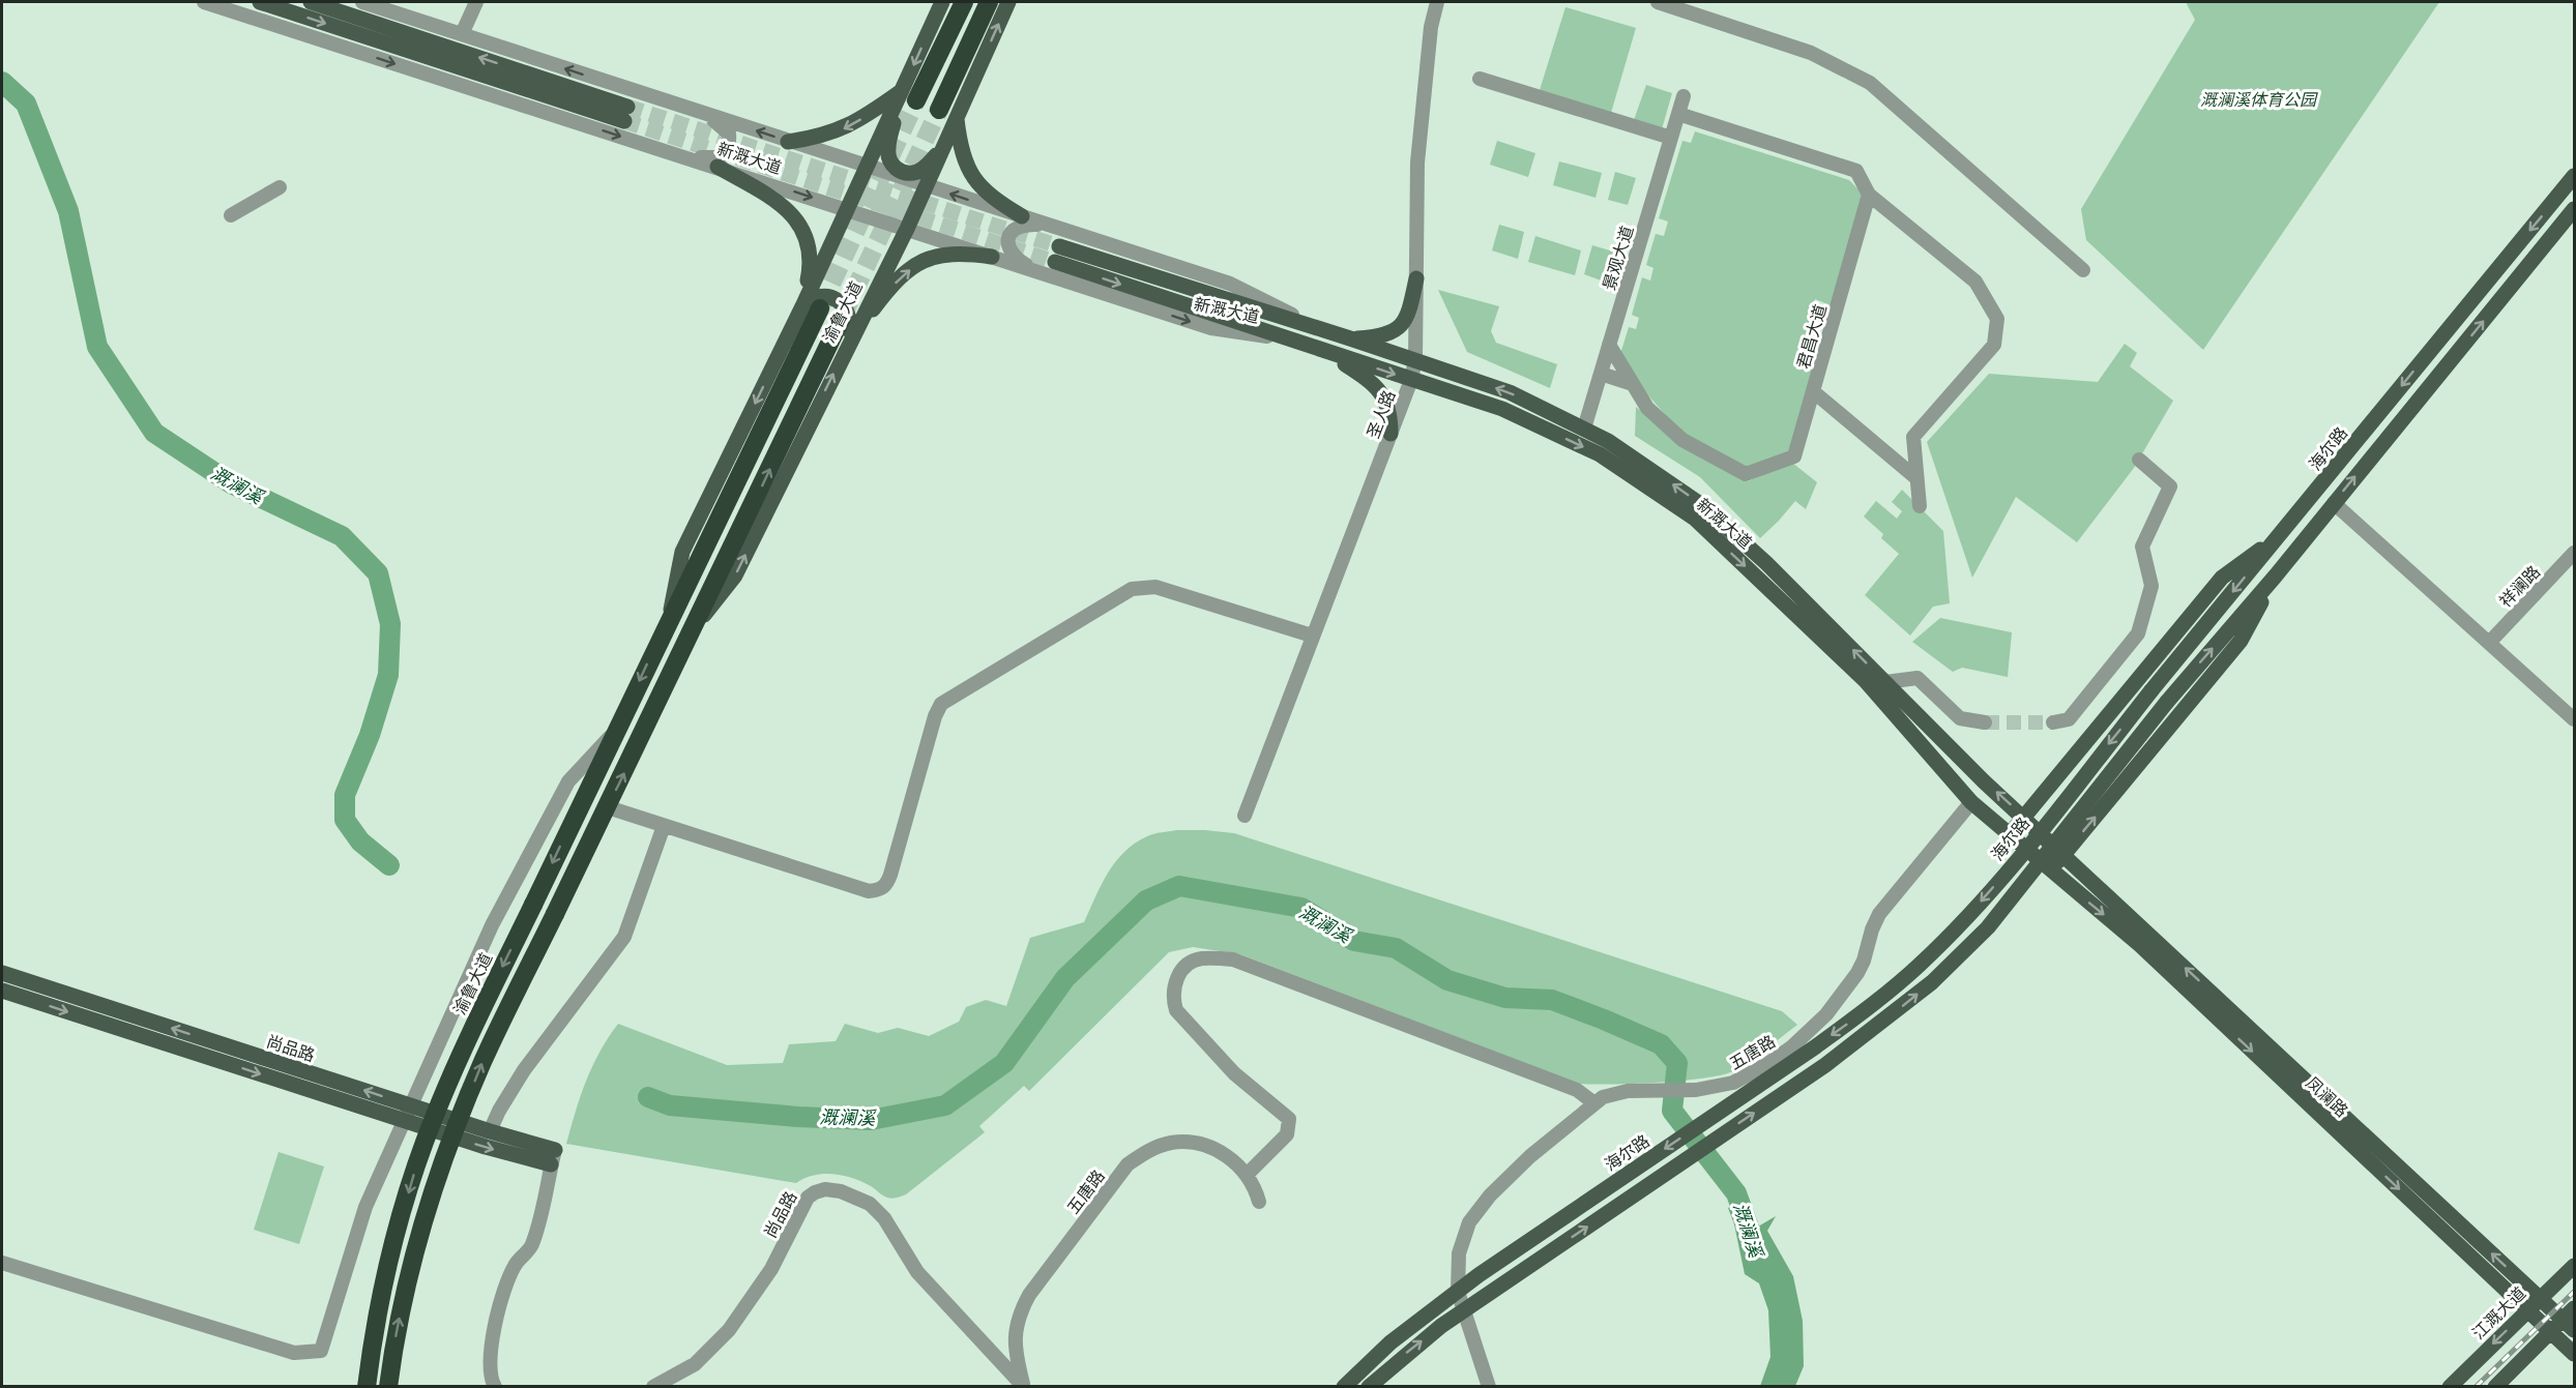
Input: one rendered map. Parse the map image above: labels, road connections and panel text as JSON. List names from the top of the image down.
{
  "streets": {
    "highway": ["渝鲁大道"],
    "main road": [
      "新溉大道",
      "海尔路",
      "尚品路",
      "凤澜路",
      "江溉大道"
    ],
    "street": [
      "景观大道",
      "君昌大道",
      "圣人路",
      "祥澜路",
      "五唐路"
    ]
  },
  "crossings": [
    ["新溉大道", "景观大道"],
    ["新溉大道", "渝鲁大道"],
    ["新溉大道", "圣人路"],
    ["新溉大道", "五唐路"],
    ["新溉大道", "凤澜路"],
    ["景观大道", "君昌大道"],
    ["尚品路", "五唐路"],
    ["凤澜路", "江溉大道"]
  ],
  "water": ["溉澜溪"],
  "parks": ["溉澜溪体育公园"]
}
